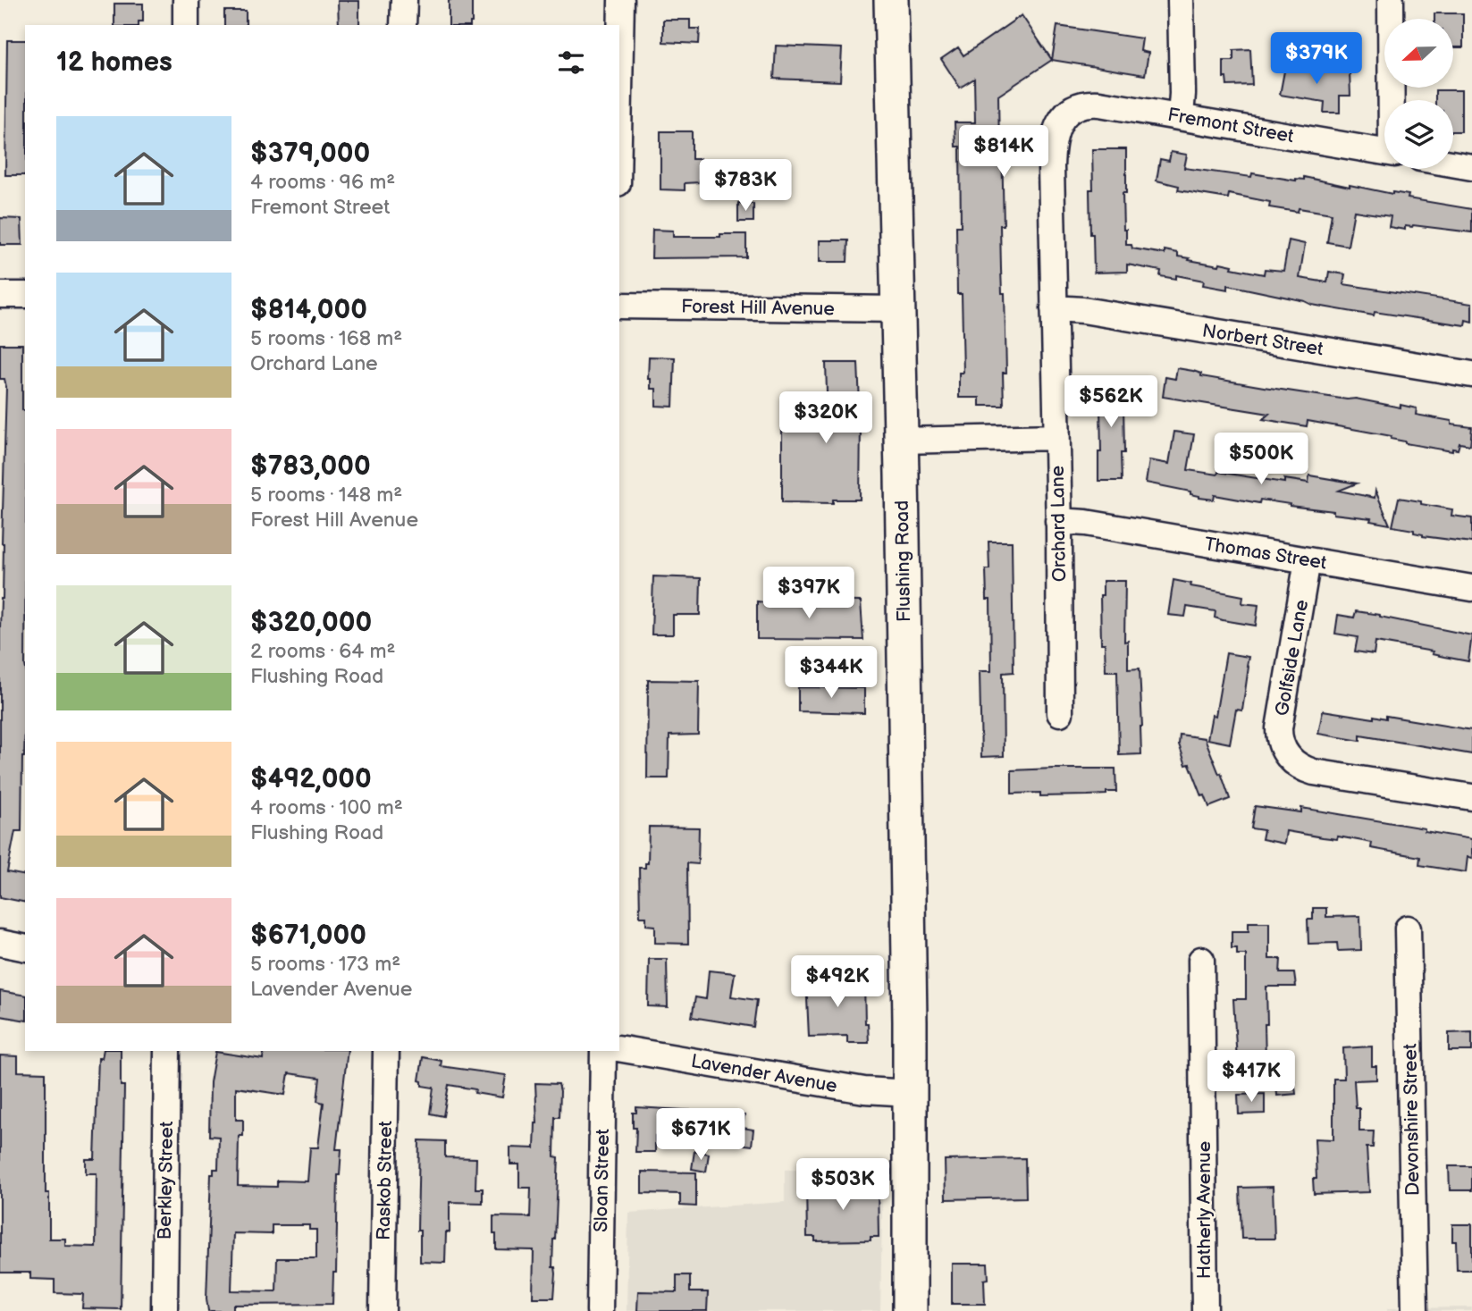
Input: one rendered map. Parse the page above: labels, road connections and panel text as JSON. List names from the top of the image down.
{
  "streets": {
    "main road": ["Flushing Road"],
    "street": [
      "Fremont Street",
      "Forest Hill Avenue",
      "Norbert Street",
      "Orchard Lane",
      "Thomas Street",
      "Golfside Lane",
      "Lavender Avenue",
      "Devonshire Street",
      "Berkley Street",
      "Raskob Street",
      "Sloan Street",
      "Hatherly Avenue"
    ]
  },
  "crossings": [
    ["Fremont Street", "Orchard Lane"],
    ["Forest Hill Avenue", "Flushing Road"],
    ["Norbert Street", "Orchard Lane"],
    ["Orchard Lane", "Thomas Street"],
    ["Thomas Street", "Golfside Lane"],
    ["Flushing Road", "Lavender Avenue"]
  ],
  "north": "left",
  "page": {
    "heading": "12 homes",
    "price": [
      "$379K",
      "$814K",
      "$783K",
      "$562K",
      "$320K",
      "$500K",
      "$397K",
      "$344K",
      "$492K",
      "$417K",
      "$671K",
      "$503K"
    ],
    "list": [
      {
        "name": "$379,000",
        "note": "4 rooms · 96 m² · Fremont Street"
      },
      {
        "name": "$814,000",
        "note": "5 rooms · 168 m² · Orchard Lane"
      },
      {
        "name": "$783,000",
        "note": "5 rooms · 148 m² · Forest Hill Avenue"
      },
      {
        "name": "$320,000",
        "note": "2 rooms · 64 m² · Flushing Road"
      },
      {
        "name": "$492,000",
        "note": "4 rooms · 100 m² · Flushing Road"
      },
      {
        "name": "$671,000",
        "note": "5 rooms · 173 m² · Lavender Avenue"
      }
    ]
  }
}
